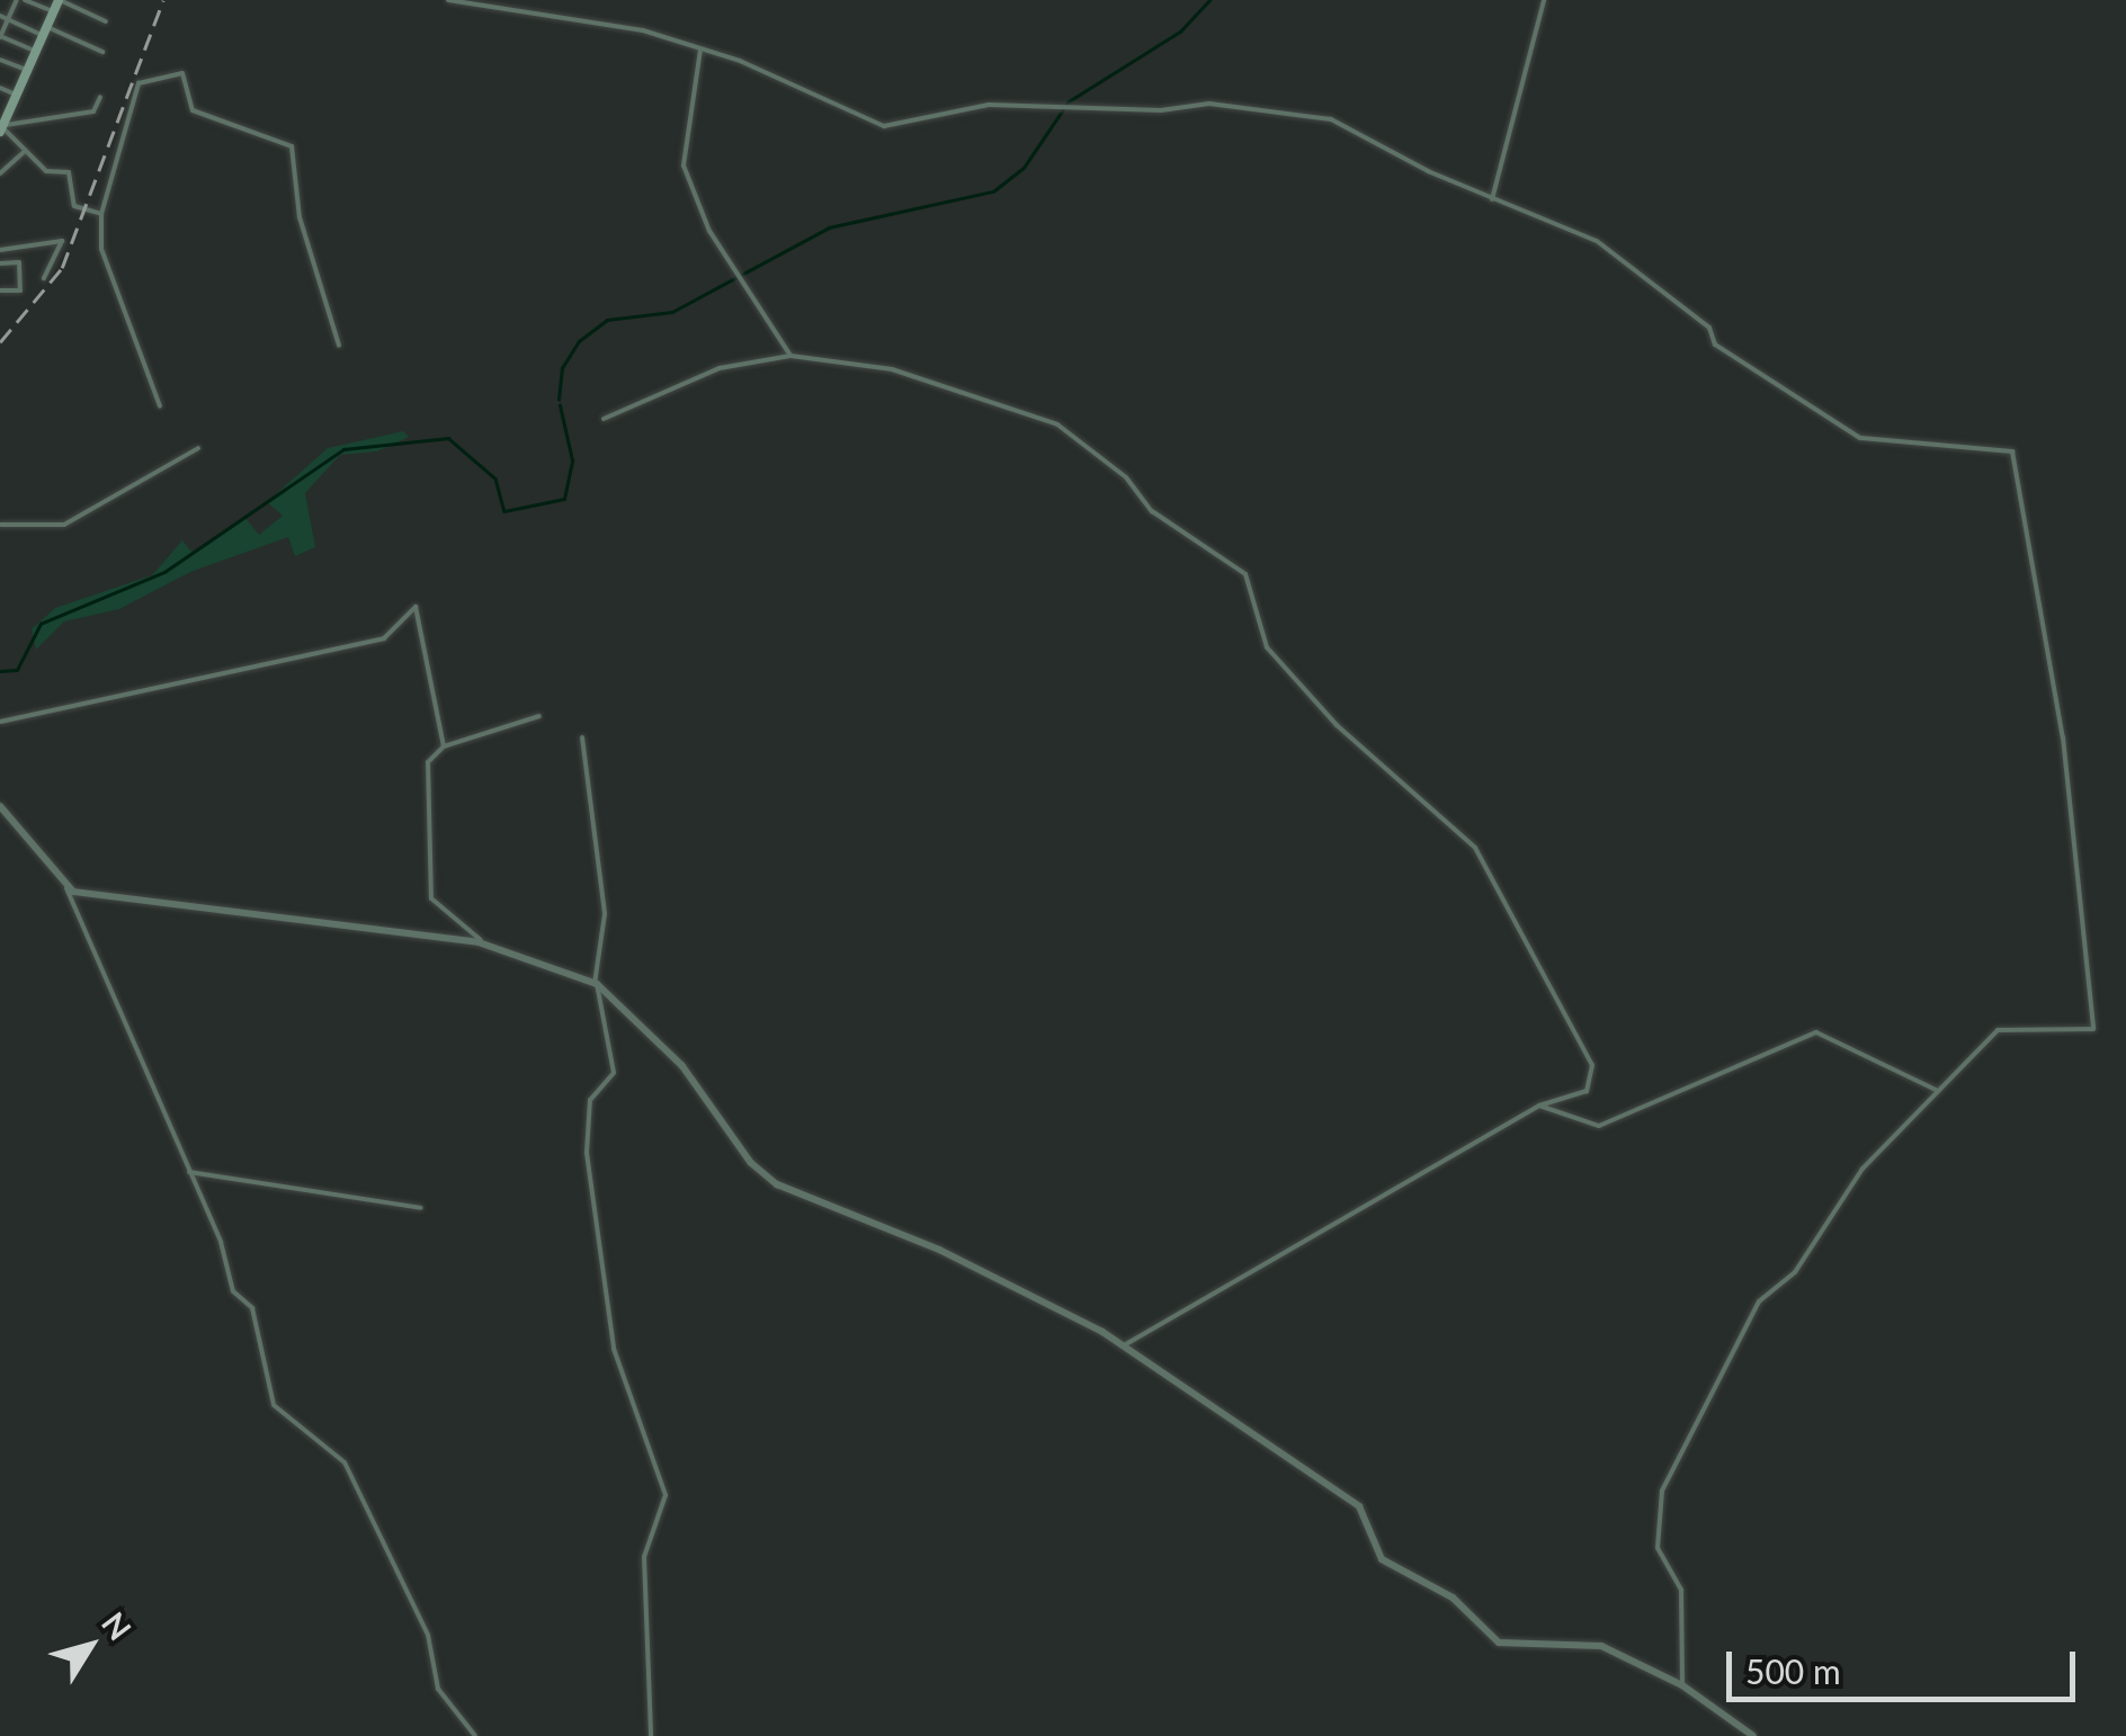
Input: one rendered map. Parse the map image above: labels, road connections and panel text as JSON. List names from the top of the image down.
{
  "scale_bar": "500 m",
  "north": "top right"
}
